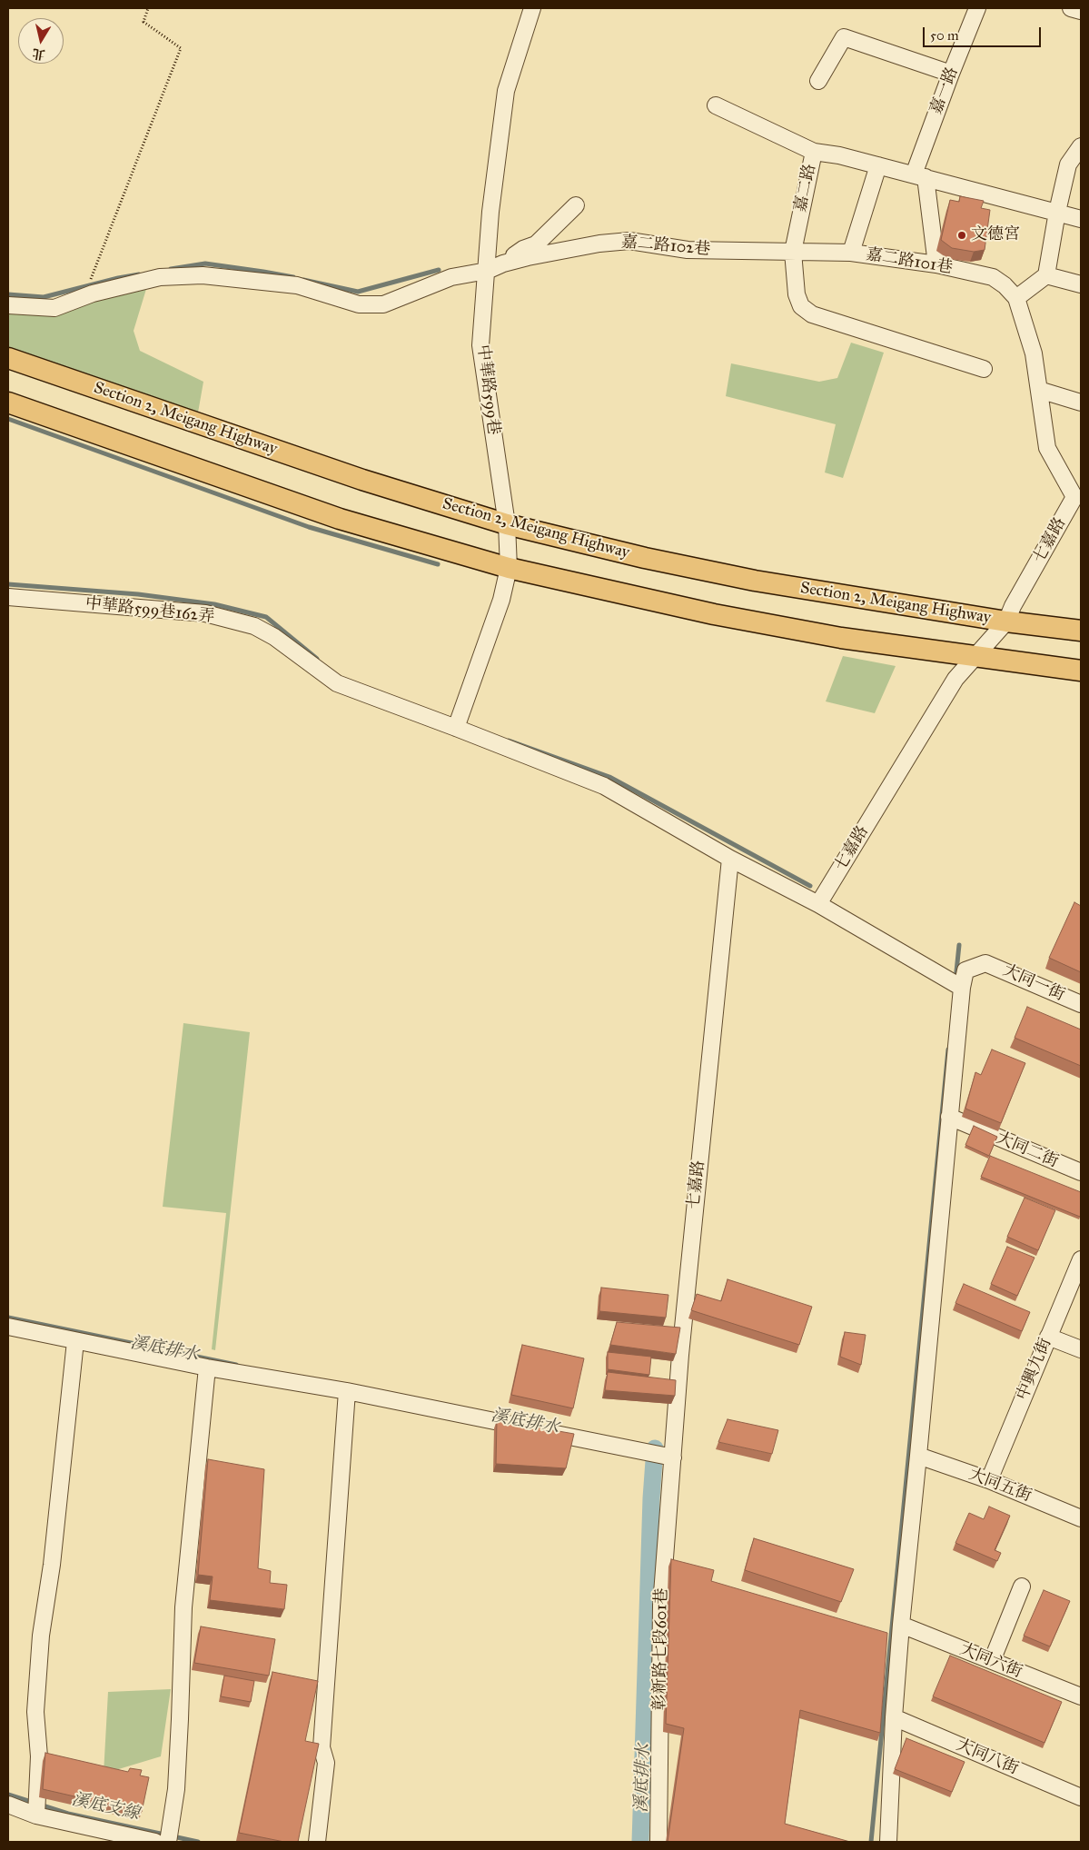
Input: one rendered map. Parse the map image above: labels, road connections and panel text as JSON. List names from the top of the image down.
{
  "streets": {
    "main road": ["Section 2, Meigang Highway"],
    "street": [
      "嘉一路",
      "嘉二路",
      "嘉二路102巷",
      "嘉二路101巷",
      "中華路599巷",
      "七嘉路",
      "中華路599巷162弄",
      "大同一街",
      "大同二街",
      "中興九街",
      "大同五街",
      "彰新路七段601巷",
      "大同六街",
      "大同八街"
    ]
  },
  "crossings": [
    ["嘉一路", "嘉二路"],
    ["嘉二路", "嘉二路102巷"],
    ["嘉二路", "嘉二路101巷"],
    ["嘉二路102巷", "嘉二路101巷"],
    ["嘉二路102巷", "中華路599巷"],
    ["嘉二路101巷", "七嘉路"],
    ["中華路599巷", "Section 2, Meigang Highway"],
    ["中華路599巷", "中華路599巷162弄"],
    ["Section 2, Meigang Highway", "七嘉路"],
    ["七嘉路", "中華路599巷162弄"],
    ["七嘉路", "彰新路七段601巷"],
    ["中華路599巷162弄", "大同一街"],
    ["中興九街", "大同五街"]
  ],
  "water": ["溪底排水", "溪底支線"],
  "places": ["文德宮"],
  "scale_bar": "50 m",
  "north": "bottom"
}
